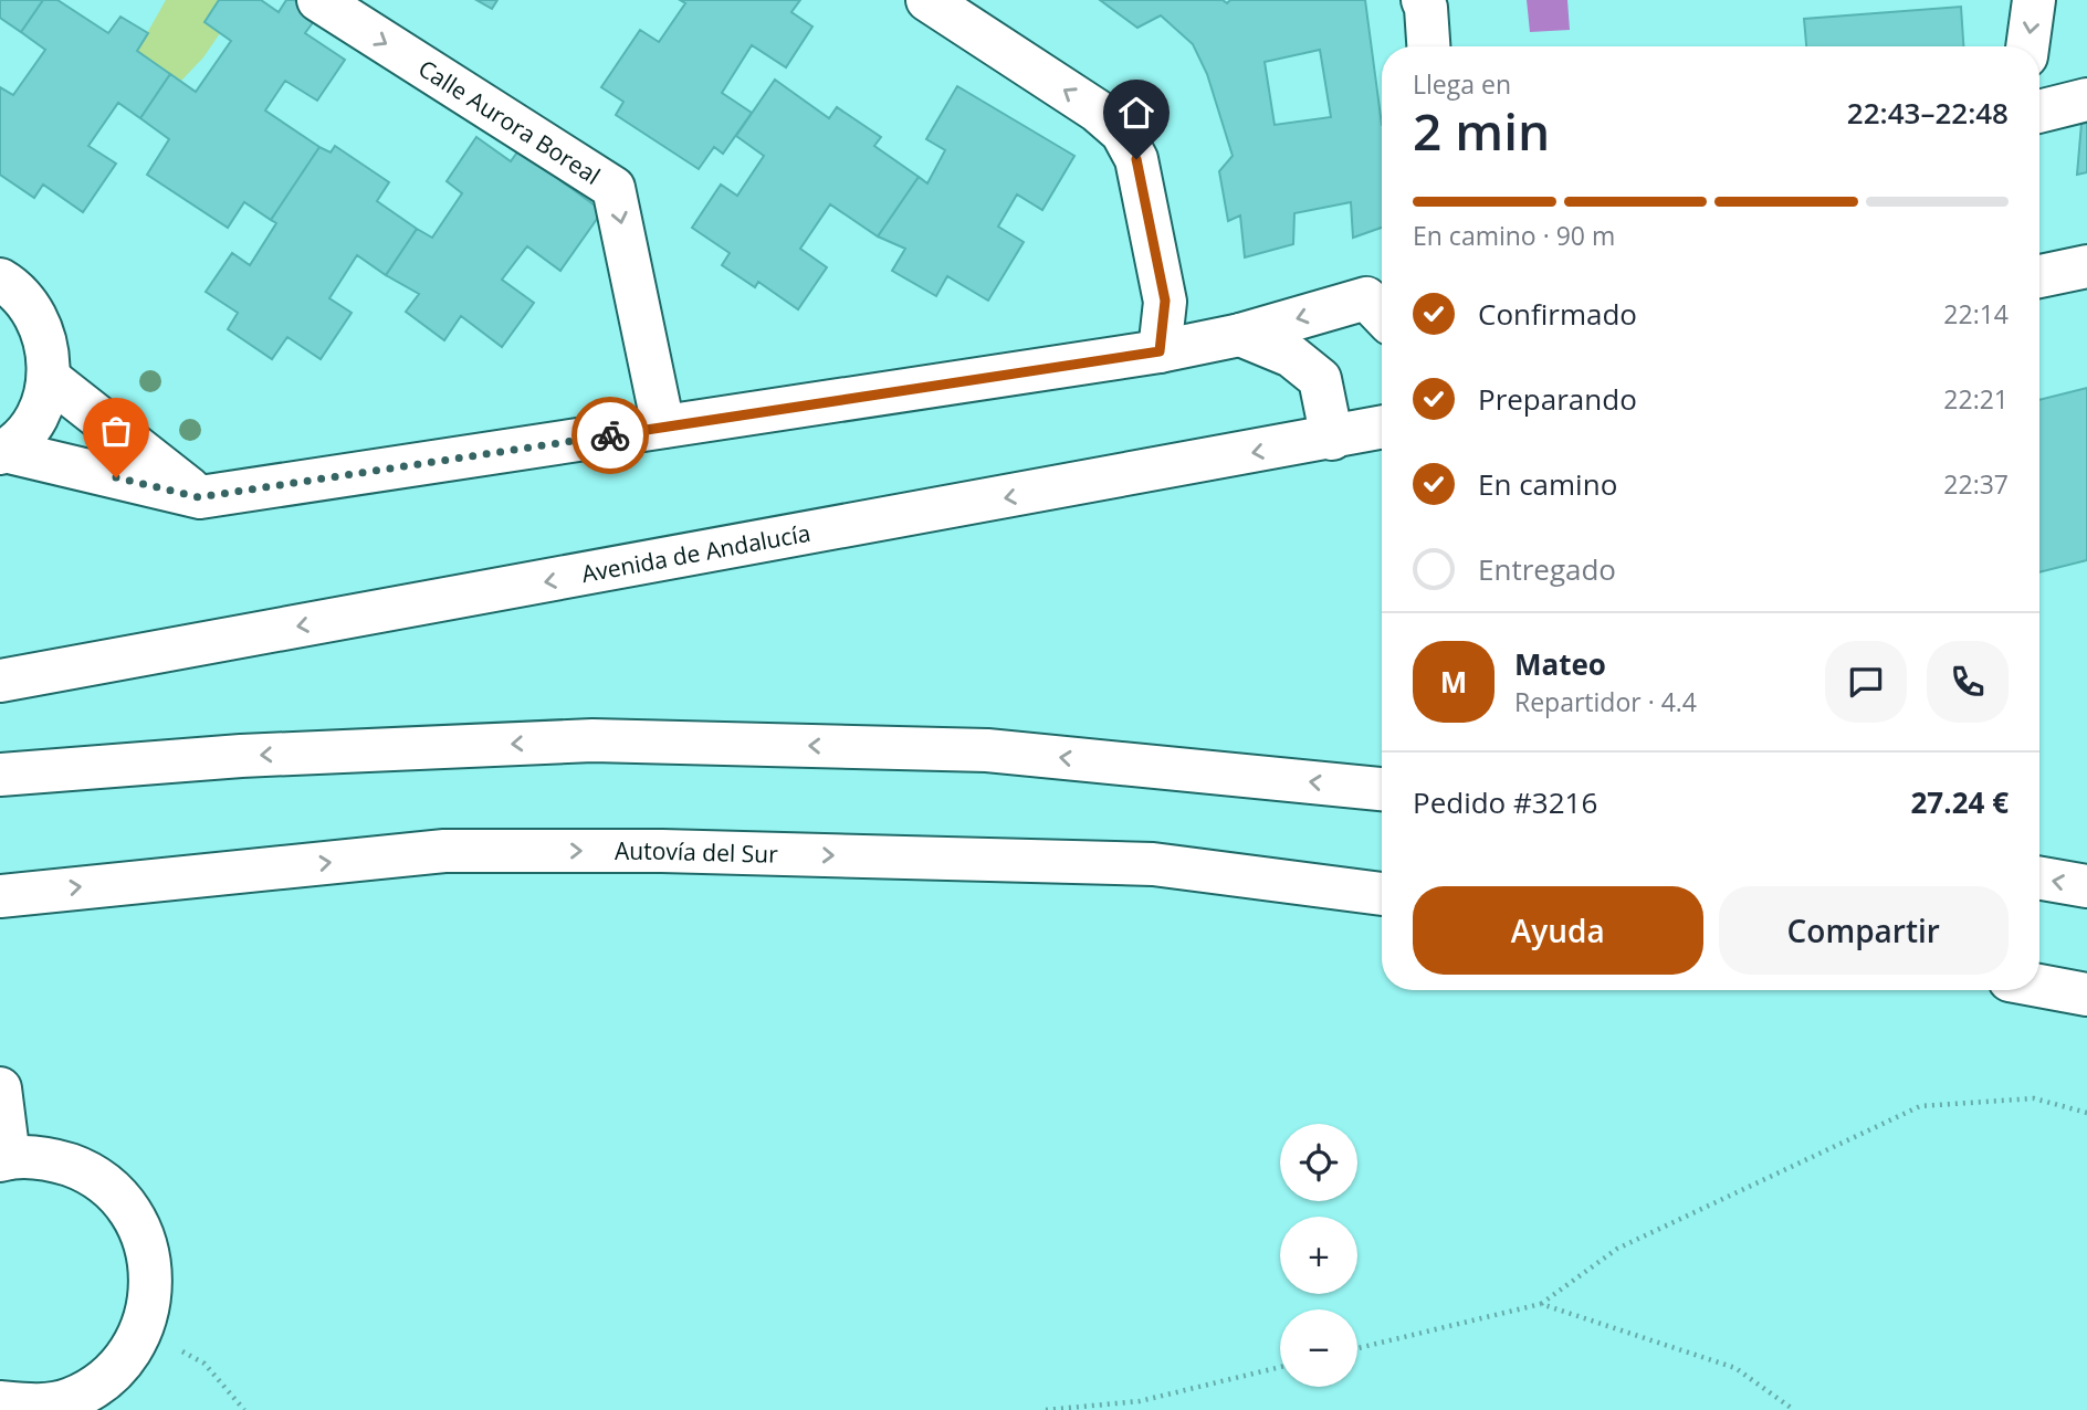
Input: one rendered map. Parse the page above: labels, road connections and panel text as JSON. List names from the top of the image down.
{
  "streets": {
    "main road": ["Calle Aurora Boreal", "Avenida de Andalucía", "Autovía del Sur"]
  },
  "one_way": ["Calle Aurora Boreal"],
  "page": {
    "heading": ["2 min", "Llega en", "22:43–22:48"],
    "panel": [
      "Mateo",
      "Repartidor · 4.4",
      "Pedido #3216",
      "27.24 €"
    ],
    "bar": "En camino · 90 m",
    "list": [
      ["Confirmado", "22:14"],
      ["Preparando", "22:21"],
      ["En camino", "22:37"],
      "Entregado"
    ],
    "round": "M",
    "buttons": ["Ayuda", "Compartir"],
    "map_buttons": ["+", "−"]
  }
}
